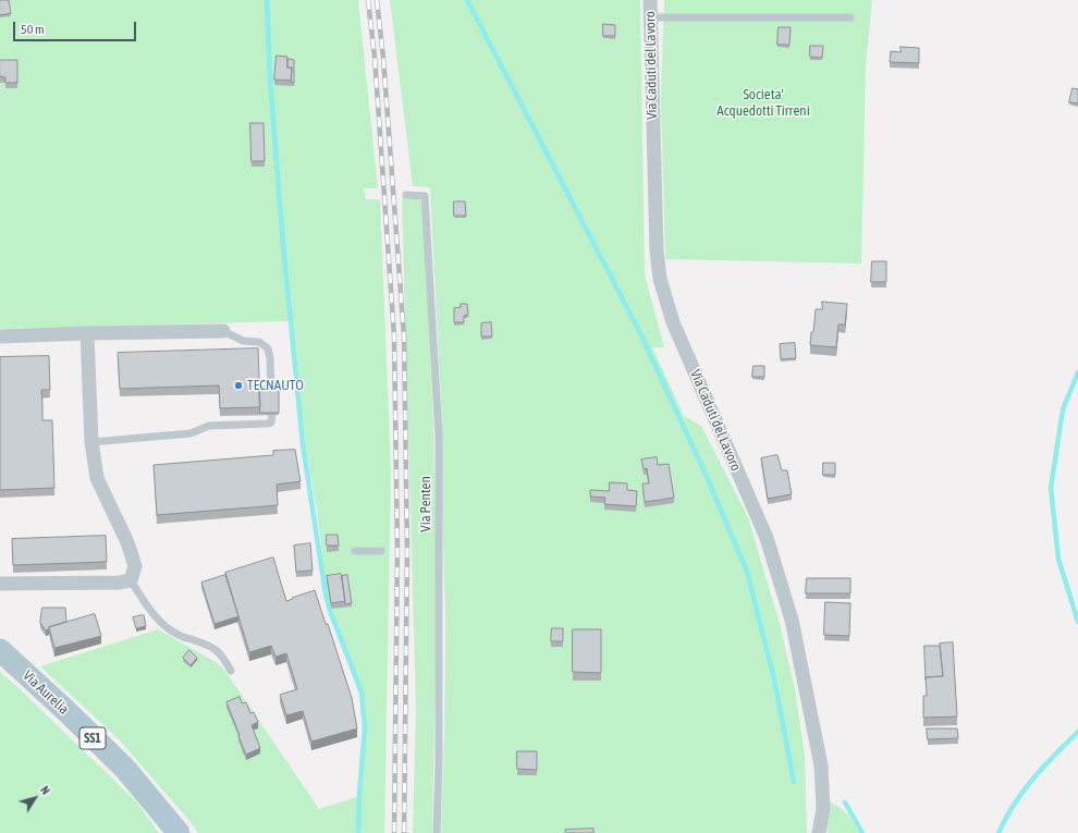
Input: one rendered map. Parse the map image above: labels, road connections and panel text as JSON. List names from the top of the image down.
{
  "streets": {
    "main road": ["Via Aurelia", "SS1"],
    "street": ["Via Caduti del Lavoro"],
    "lane": ["Via Penten"]
  },
  "parks": ["Societa' Acquedotti Tirreni"],
  "places": ["TECNAUTO"],
  "scale_bar": "50 m",
  "north": "top right"
}
